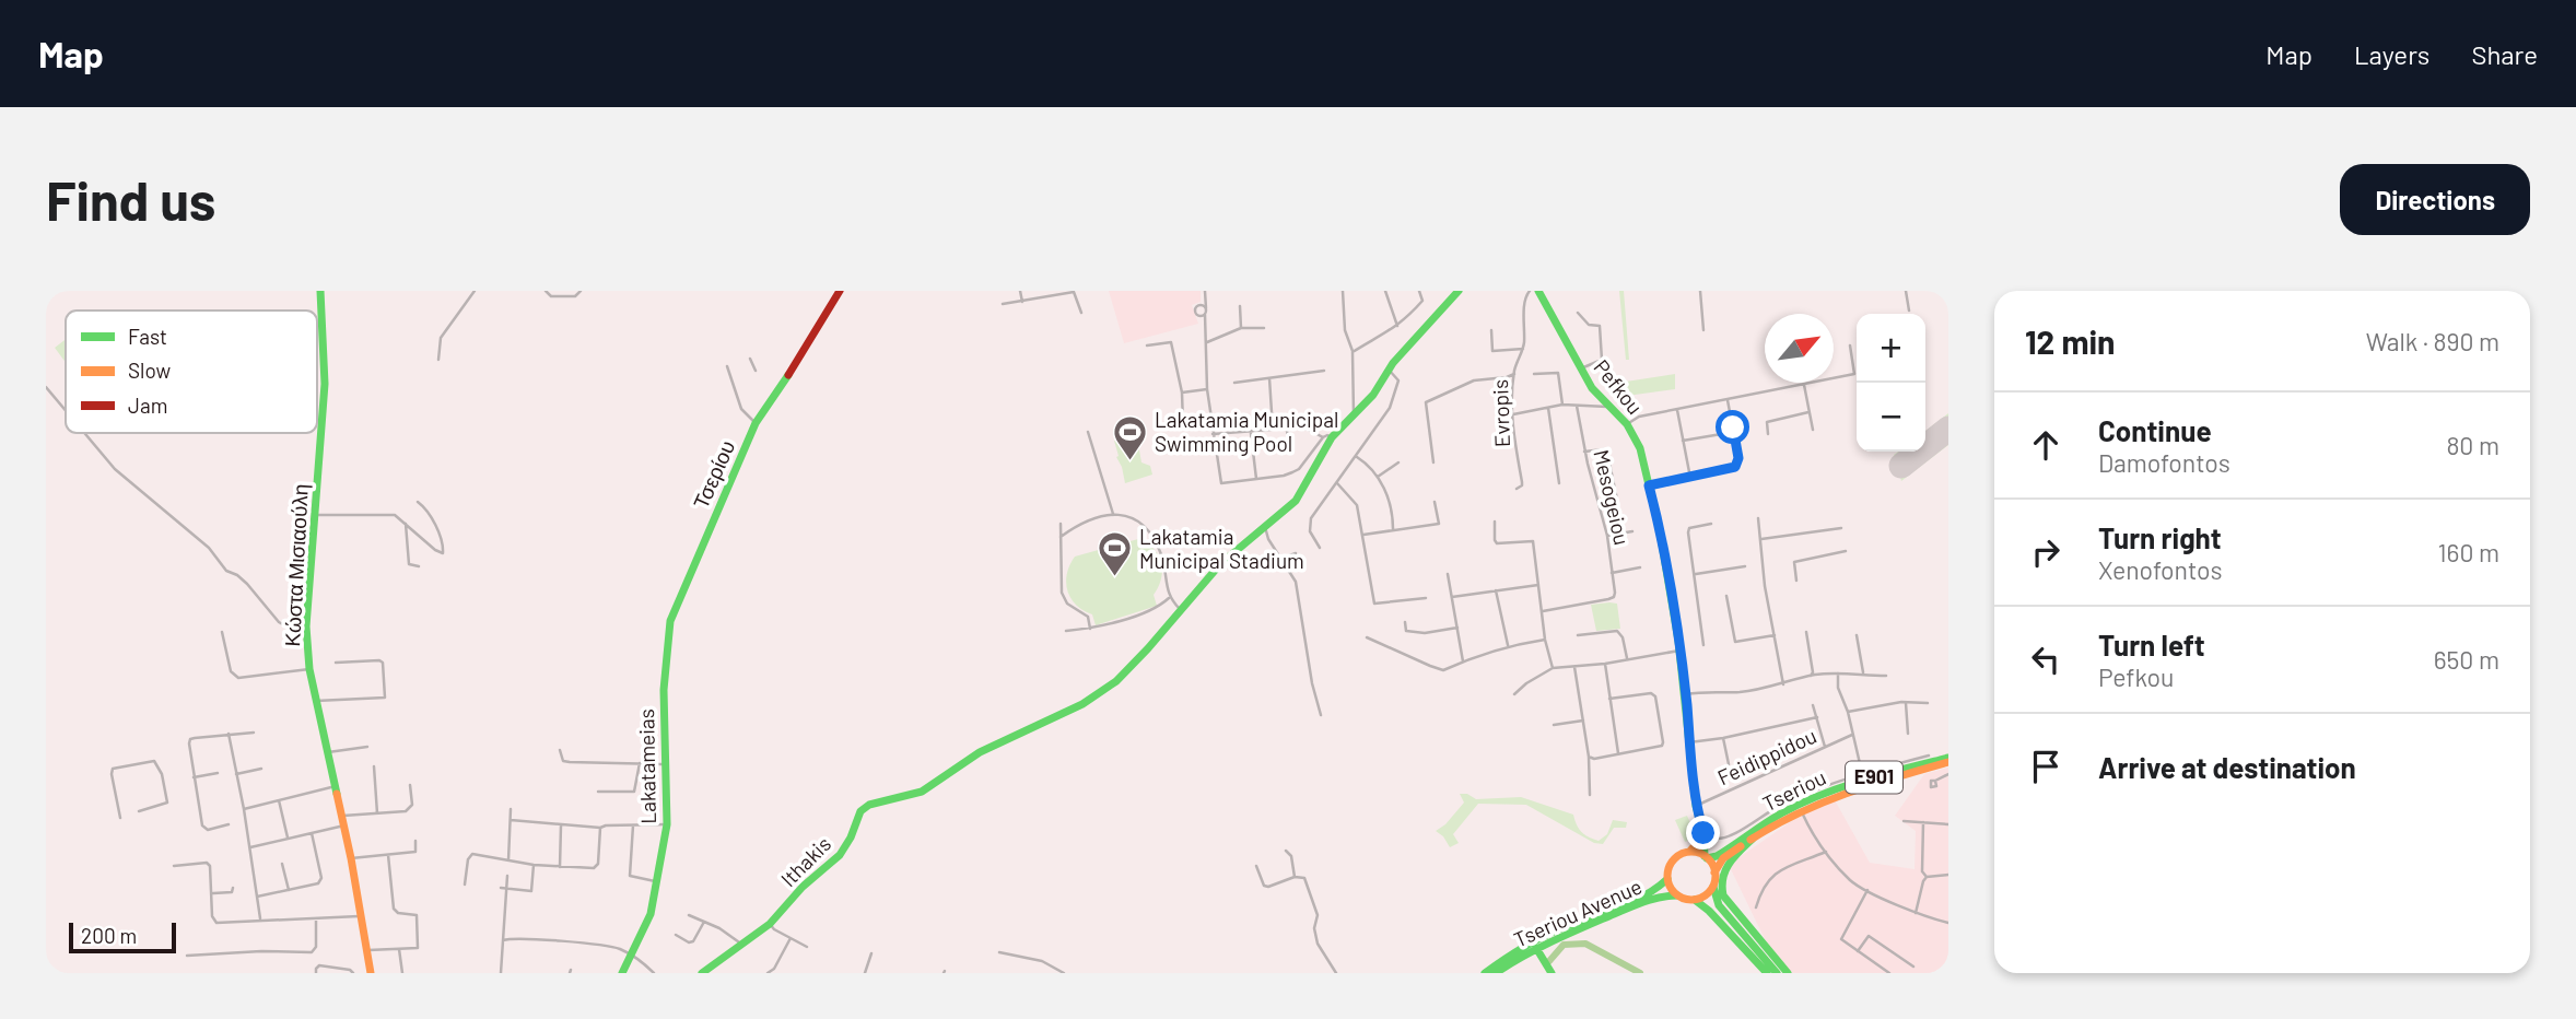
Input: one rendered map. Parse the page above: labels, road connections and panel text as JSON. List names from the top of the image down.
{
  "streets": {
    "main road": [
      "Pefkou",
      "Τσερίου",
      "Κώστα Μισιαούλη",
      "Lakatameias",
      "E901",
      "Tseriou",
      "Ithakis",
      "Tseriou Avenue"
    ],
    "street": ["Evropis", "Mesogeiou", "Feidippidou"]
  },
  "crossings": [
    ["Pefkou", "Feidippidou"],
    ["Pefkou", "Tseriou"],
    ["Pefkou", "Tseriou Avenue"],
    ["Τσερίου", "Lakatameias"],
    ["Tseriou", "Tseriou Avenue"]
  ],
  "places": {
    "sports": ["Lakatamia Municipal Swimming Pool", "Lakatamia Municipal Stadium"]
  },
  "legend": ["Fast", "Slow", "Jam"],
  "scale_bar": "200 m",
  "north": "top right",
  "page": {
    "header": "Map",
    "nav": ["Map", "Layers", "Share"],
    "buttons": "Directions",
    "title": "Find us",
    "heading": ["12 min", "Walk · 890 m"],
    "map_buttons": ["+", "−"],
    "list": [
      ["Continue", "Damofontos", "80 m"],
      ["Turn right", "Xenofontos", "160 m"],
      ["Turn left", "Pefkou", "650 m"],
      "Arrive at destination"
    ],
    "scale": "200 m"
  }
}
